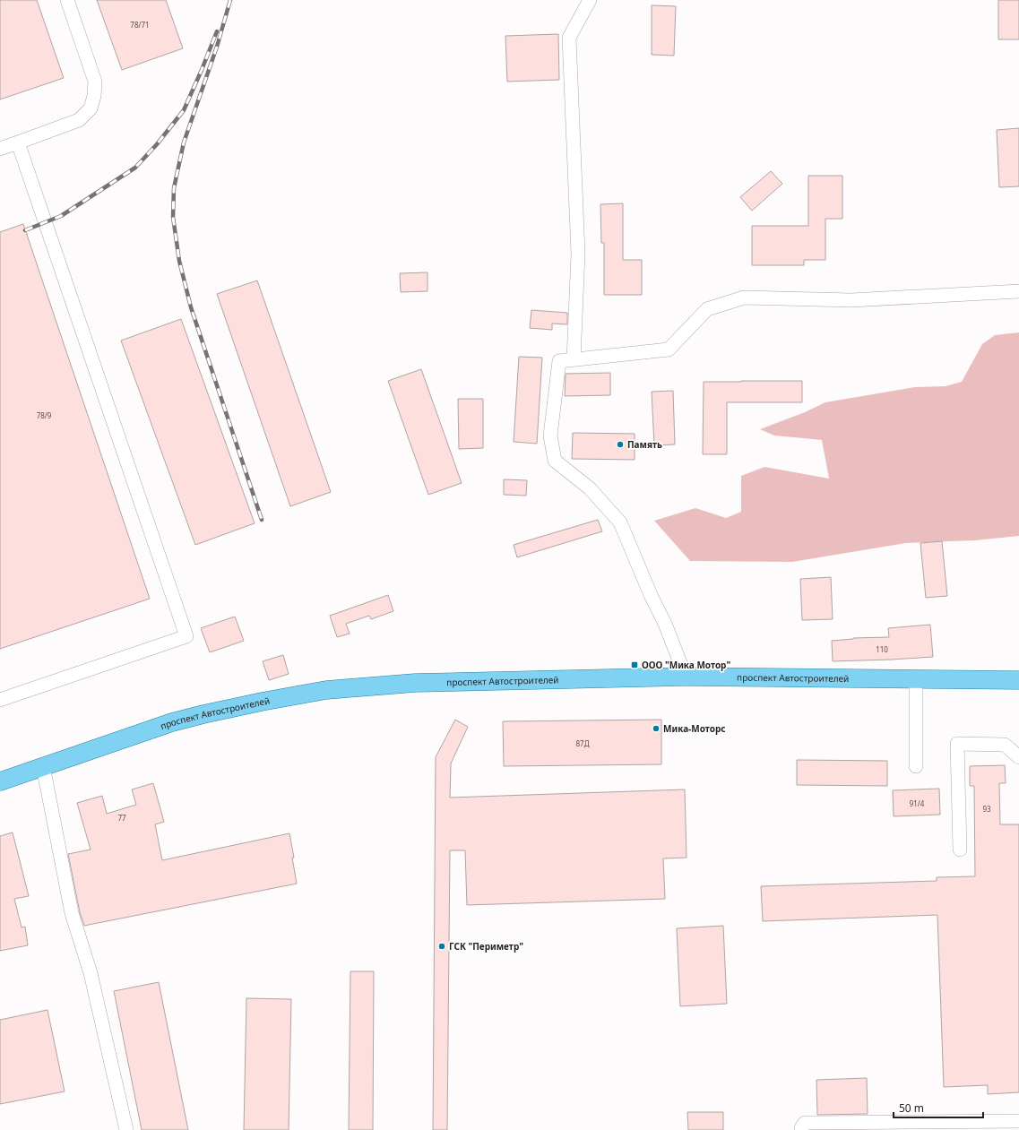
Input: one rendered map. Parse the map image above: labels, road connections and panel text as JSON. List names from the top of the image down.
{
  "streets": {
    "main road": ["проспект Автостроителей"]
  },
  "places": {
    "other": ["Память", "Мика-Моторс", "ГСК \"Периметр\""],
    "transit": ["ООО \"Мика Мотор\""]
  },
  "house_numbers": [
    "78/71",
    "78/9",
    "110",
    "87Д",
    "91/4",
    "93",
    "77"
  ],
  "scale_bar": "50 m"
}
